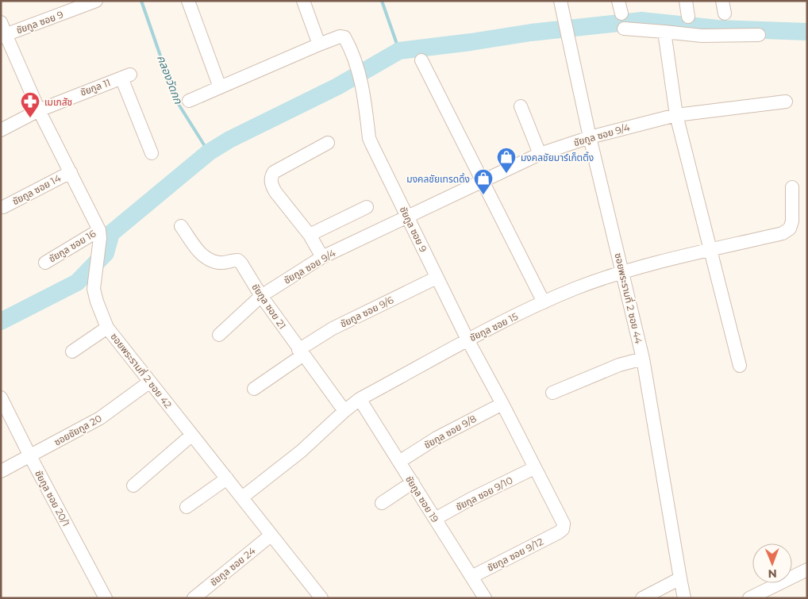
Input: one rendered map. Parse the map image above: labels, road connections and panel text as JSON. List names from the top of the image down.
{
  "streets": {
    "street": [
      "ชัยกูล ซอย 9",
      "ชัยกูล 11",
      "ชัยกูล ซอย 9/4",
      "ชัยกูล ซอย 14",
      "ชัยกูล ซอย 16",
      "ซอยพระรามที่ 2 ซอย 44",
      "ชัยกูล ซอย 21",
      "ชัยกูล ซอย 9/6",
      "ชัยกูล ซอย 15",
      "ซอยพระรามที่ 2 ซอย 42",
      "ซอยชัยกูล 20",
      "ชัยกูล ซอย 9/8",
      "ชัยกูล ซอย 9/10",
      "ชัยกูล ซอย 20/1",
      "ชัยกูล ซอย 19",
      "ชัยกูล ซอย 9/12",
      "ชัยกูล ซอย 24"
    ]
  },
  "crossings": [
    ["ชัยกูล ซอย 9", "ชัยกูล ซอย 9/4"],
    ["ชัยกูล ซอย 9", "ชัยกูล ซอย 9/6"],
    ["ชัยกูล ซอย 9", "ชัยกูล ซอย 15"],
    ["ชัยกูล ซอย 9", "ซอยพระรามที่ 2 ซอย 42"],
    ["ชัยกูล ซอย 9", "ชัยกูล ซอย 9/8"],
    ["ชัยกูล ซอย 9", "ชัยกูล ซอย 9/10"],
    ["ชัยกูล ซอย 9", "ชัยกูล ซอย 9/12"],
    ["ชัยกูล 11", "ซอยพระรามที่ 2 ซอย 42"],
    ["ชัยกูล ซอย 9/4", "ซอยพระรามที่ 2 ซอย 44"],
    ["ชัยกูล ซอย 9/4", "ชัยกูล ซอย 21"],
    ["ชัยกูล ซอย 14", "ซอยพระรามที่ 2 ซอย 42"],
    ["ชัยกูล ซอย 16", "ซอยพระรามที่ 2 ซอย 42"],
    ["ซอยพระรามที่ 2 ซอย 44", "ชัยกูล ซอย 15"],
    ["ชัยกูล ซอย 21", "ชัยกูล ซอย 9/6"],
    ["ชัยกูล ซอย 21", "ชัยกูล ซอย 15"],
    ["ชัยกูล ซอย 15", "ซอยพระรามที่ 2 ซอย 42"],
    ["ชัยกูล ซอย 15", "ชัยกูล ซอย 19"],
    ["ซอยพระรามที่ 2 ซอย 42", "ซอยชัยกูล 20"],
    ["ซอยพระรามที่ 2 ซอย 42", "ชัยกูล ซอย 24"],
    ["ซอยชัยกูล 20", "ชัยกูล ซอย 20/1"],
    ["ชัยกูล ซอย 9/8", "ชัยกูล ซอย 19"],
    ["ชัยกูล ซอย 9/10", "ชัยกูล ซอย 19"],
    ["ชัยกูล ซอย 19", "ชัยกูล ซอย 9/12"]
  ],
  "water": ["คลองวัดกก"],
  "places": {
    "pharmacy": ["เมเภสัช"],
    "shop": ["มงคลชัยมาร์เก็ตติ้ง", "มงคลชัยเทรดดิ้ง"]
  },
  "north": "bottom"
}
